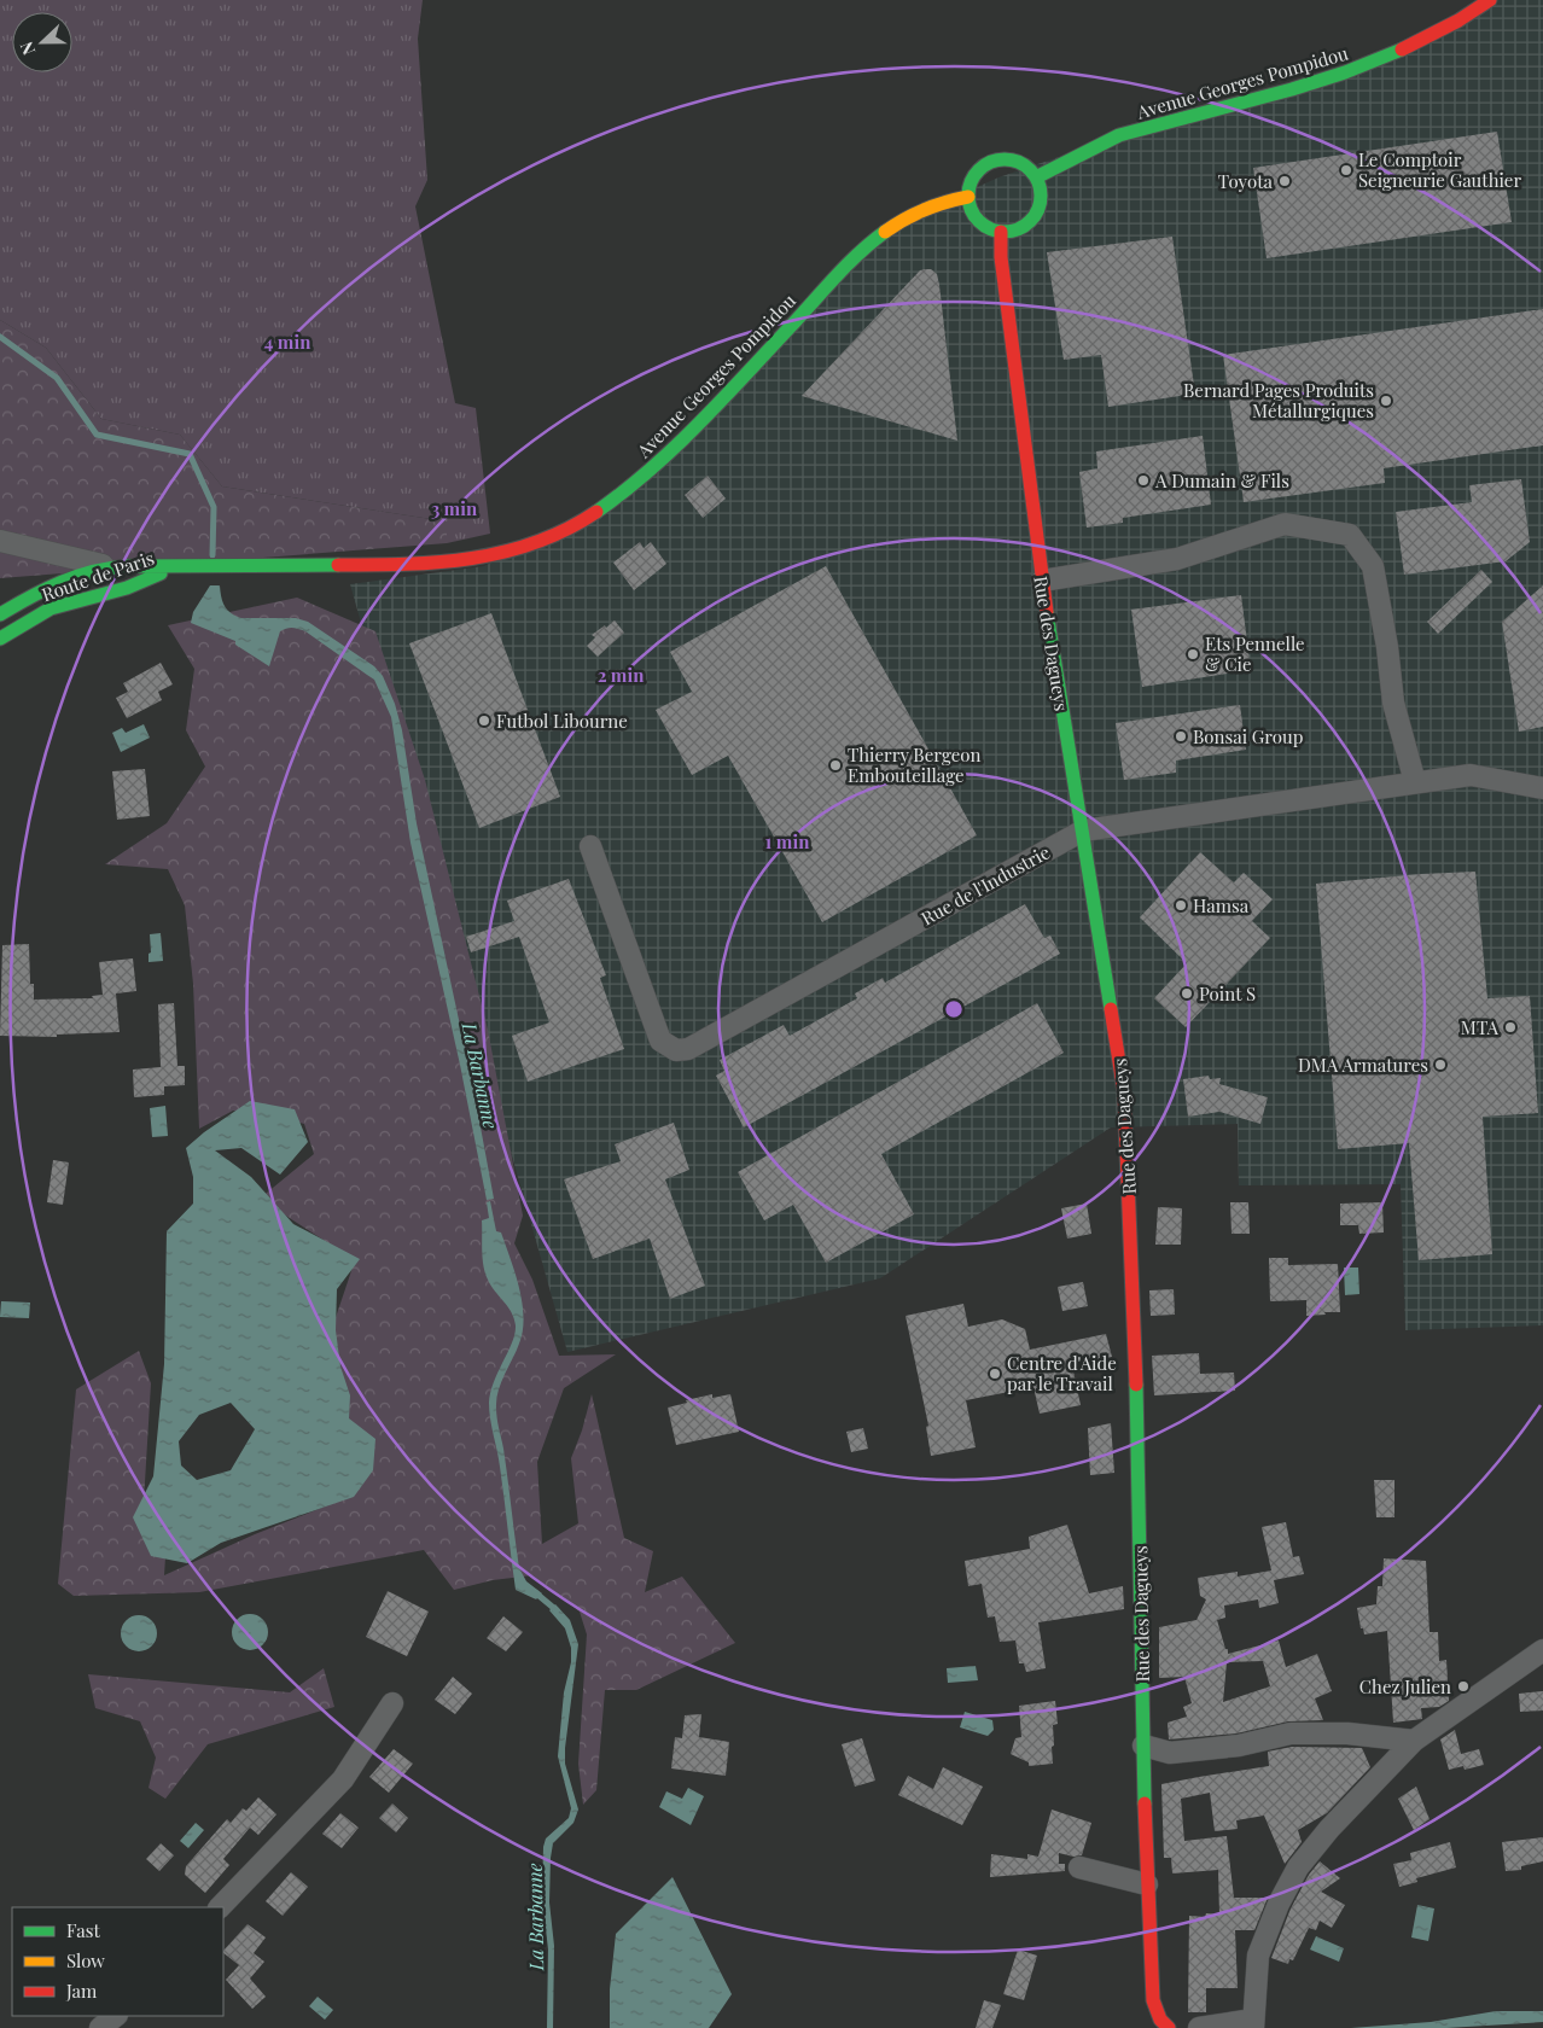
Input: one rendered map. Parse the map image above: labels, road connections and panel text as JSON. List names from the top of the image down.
{
  "streets": {
    "main road": ["Avenue Georges Pompidou", "Route de Paris", "Rue des Dagueys"],
    "street": ["Rue de l'Industrie"]
  },
  "crossings": [
    ["Avenue Georges Pompidou", "Route de Paris"],
    ["Avenue Georges Pompidou", "Rue des Dagueys"],
    ["Rue des Dagueys", "Rue de l'Industrie"]
  ],
  "water": ["La Barbanne"],
  "places": [
    "Le Comptoir Seigneurie Gauthier",
    "Toyota",
    "Bernard Pages Produits Métallurgiques",
    "A Dumain & Fils",
    "Ets Pennelle & Cie",
    "Futbol Libourne",
    "Bonsai Group",
    "Thierry Bergeon Embouteillage",
    "Hamsa",
    "Point S",
    "MTA",
    "DMA Armatures",
    "Centre d'Aide par le Travail",
    "Chez Julien"
  ],
  "legend": ["Fast", "Slow", "Jam"],
  "north": "left",
  "rings": [
    "4 min",
    "3 min",
    "2 min",
    "1 min"
  ]
}
